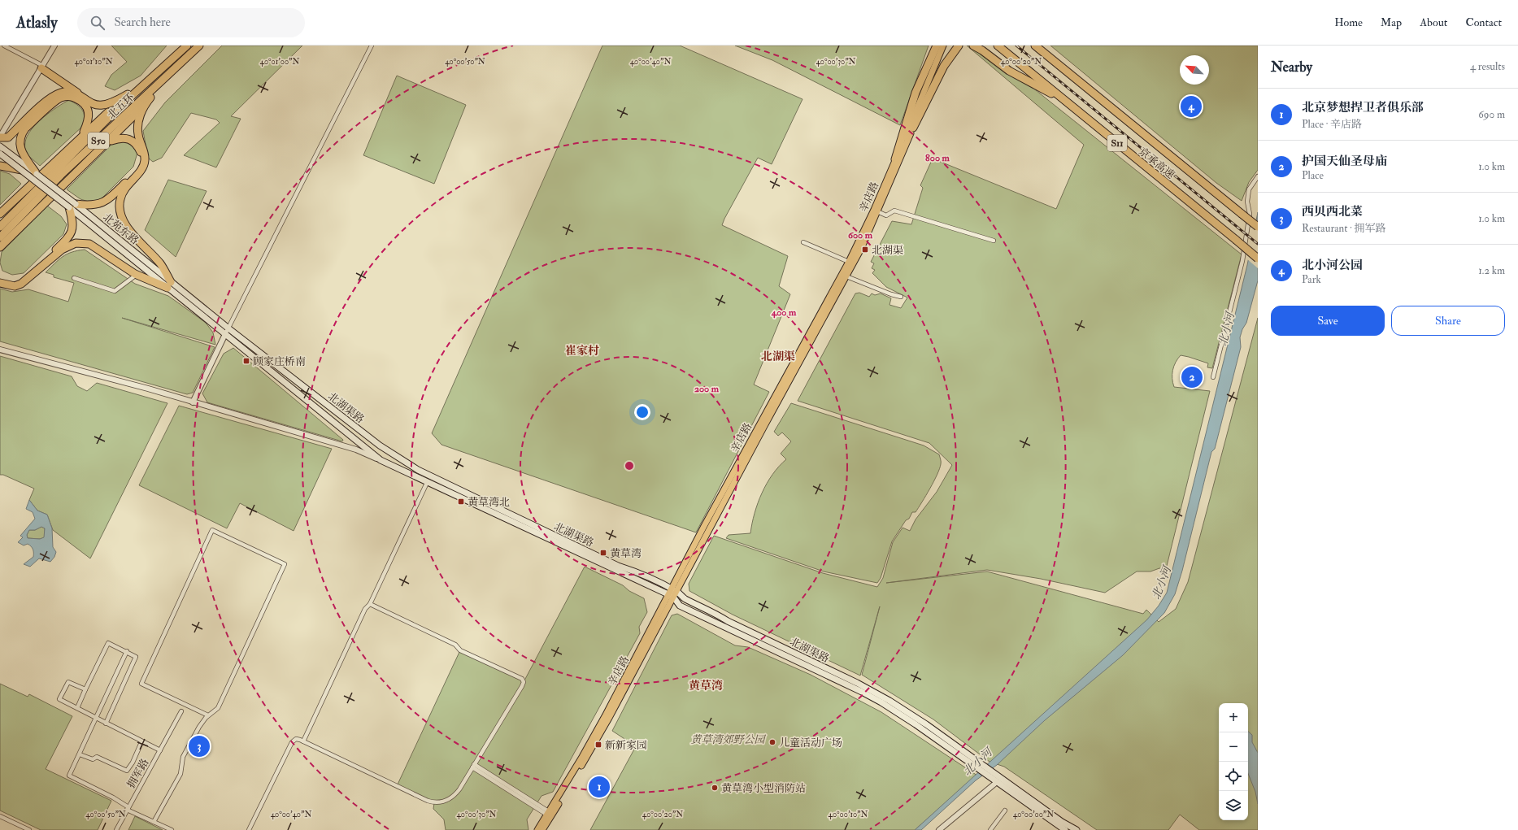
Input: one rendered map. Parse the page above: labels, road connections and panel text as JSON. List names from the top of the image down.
{
  "streets": {
    "highway": [
      "北五环",
      "S50",
      "S11",
      "京承高速"
    ],
    "main road": ["辛店路", "北苑东路", "北湖渠路"],
    "street": ["拥军路"]
  },
  "crossings": [
    ["辛店路", "北湖渠路"],
    ["北苑东路", "北湖渠路"]
  ],
  "districts": ["崔家村", "北湖渠", "黄草湾"],
  "water": ["北小河"],
  "parks": ["黄草湾郊野公园"],
  "places": {
    "transit": [
      "北湖渠",
      "顾家庄桥南",
      "黄草湾北",
      "黄草湾",
      "新新家园"
    ],
    "other": ["儿童活动广场", "黄草湾小型消防站"]
  },
  "north": "top left",
  "page": {
    "header": "Atlasly",
    "search": "Search here",
    "nav": [
      "Home",
      "Map",
      "About",
      "Contact"
    ],
    "heading": ["Nearby", "4 results"],
    "list": [
      {
        "mark": "1",
        "name": "北京梦想捍卫者俱乐部",
        "note": "Place · 辛店路",
        "value": "690 m"
      },
      {
        "mark": "2",
        "name": "护国天仙圣母庙",
        "note": "Place",
        "value": "1.0 km"
      },
      {
        "mark": "3",
        "name": "西贝西北菜",
        "note": "Restaurant · 拥军路",
        "value": "1.0 km"
      },
      {
        "mark": "4",
        "name": "北小河公园",
        "note": "Park",
        "value": "1.2 km"
      }
    ],
    "pins": [
      "4",
      "2",
      "3",
      "1"
    ],
    "buttons": ["Save", "Share"],
    "map_buttons": ["+", "−"]
  },
  "coordinates": [
    "40°01'10\"N",
    "40°01'00\"N",
    "40°00'50\"N",
    "40°00'40\"N",
    "40°00'30\"N",
    "40°00'20\"N",
    "40°00'10\"N",
    "40°00'00\"N"
  ],
  "rings": [
    "800 m",
    "600 m",
    "400 m",
    "200 m"
  ]
}
